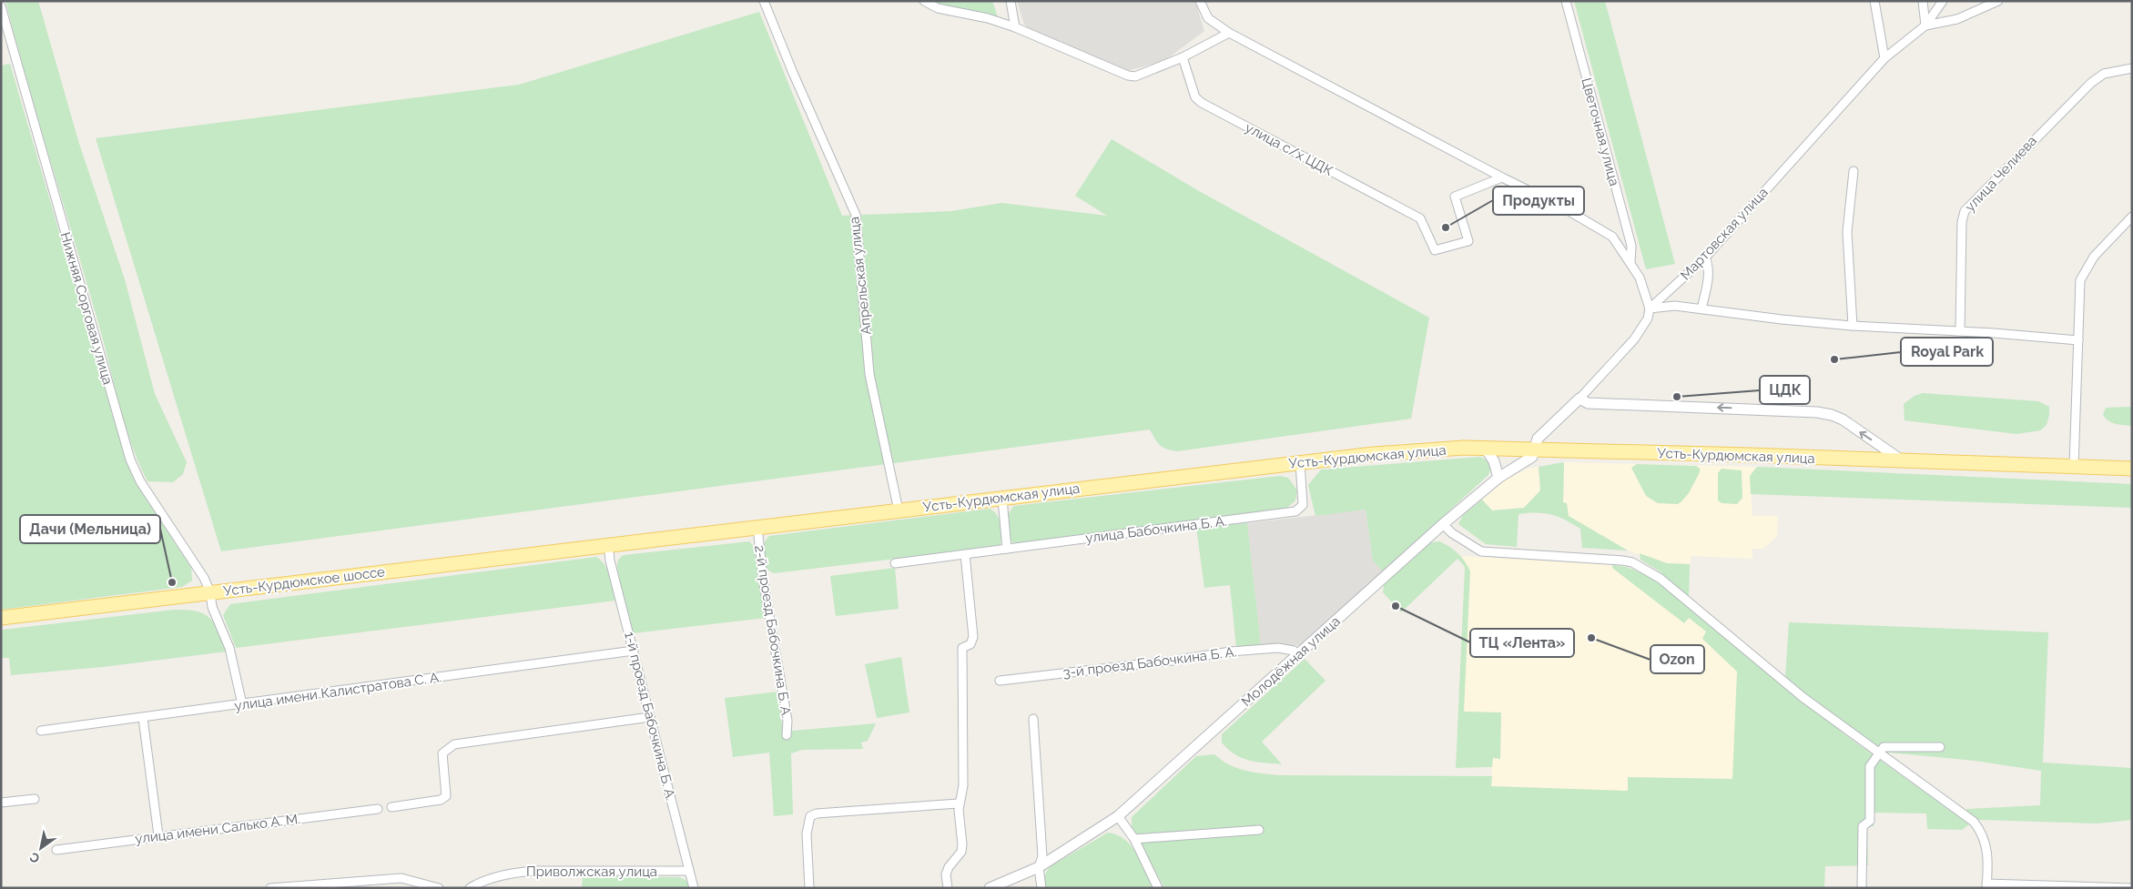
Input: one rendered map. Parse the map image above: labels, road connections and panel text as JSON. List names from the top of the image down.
{
  "streets": {
    "main road": ["Усть-Курдюмская улица", "Усть-Курдюмское шоссе"],
    "street": [
      "Цветочная улица",
      "улица с/х ЦДК",
      "улица Челиева",
      "Мартовская улица",
      "Апрельская улица",
      "Нижняя Сорговая улица",
      "улица Бабочкина Б. А.",
      "2-й проезд Бабочкина Б. А.",
      "Молодёжная улица",
      "3-й проезд Бабочкина Б. А.",
      "улица имени Калистратова С. А.",
      "1-й проезд Бабочкина Б. А.",
      "улица имени Салько А. М.",
      "Приволжская улица"
    ]
  },
  "crossings": [
    ["Мартовская улица", "Усть-Курдюмская улица"],
    ["Мартовская улица", "Молодёжная улица"],
    ["Апрельская улица", "Усть-Курдюмская улица"],
    ["Нижняя Сорговая улица", "Усть-Курдюмское шоссе"],
    ["Нижняя Сорговая улица", "улица имени Калистратова С. А."],
    ["Усть-Курдюмская улица", "улица Бабочкина Б. А."],
    ["Усть-Курдюмская улица", "Усть-Курдюмское шоссе"],
    ["Усть-Курдюмская улица", "2-й проезд Бабочкина Б. А."],
    ["Усть-Курдюмская улица", "Молодёжная улица"],
    ["Усть-Курдюмская улица", "1-й проезд Бабочкина Б. А."],
    ["Усть-Курдюмское шоссе", "1-й проезд Бабочкина Б. А."],
    ["Молодёжная улица", "3-й проезд Бабочкина Б. А."],
    ["улица имени Калистратова С. А.", "1-й проезд Бабочкина Б. А."],
    ["1-й проезд Бабочкина Б. А.", "Приволжская улица"]
  ],
  "places": [
    "Продукты",
    "Royal Park",
    "ЦДК",
    "Дачи (Мельница)",
    "ТЦ «Лента»",
    "Ozon"
  ],
  "north": "bottom left"
}
